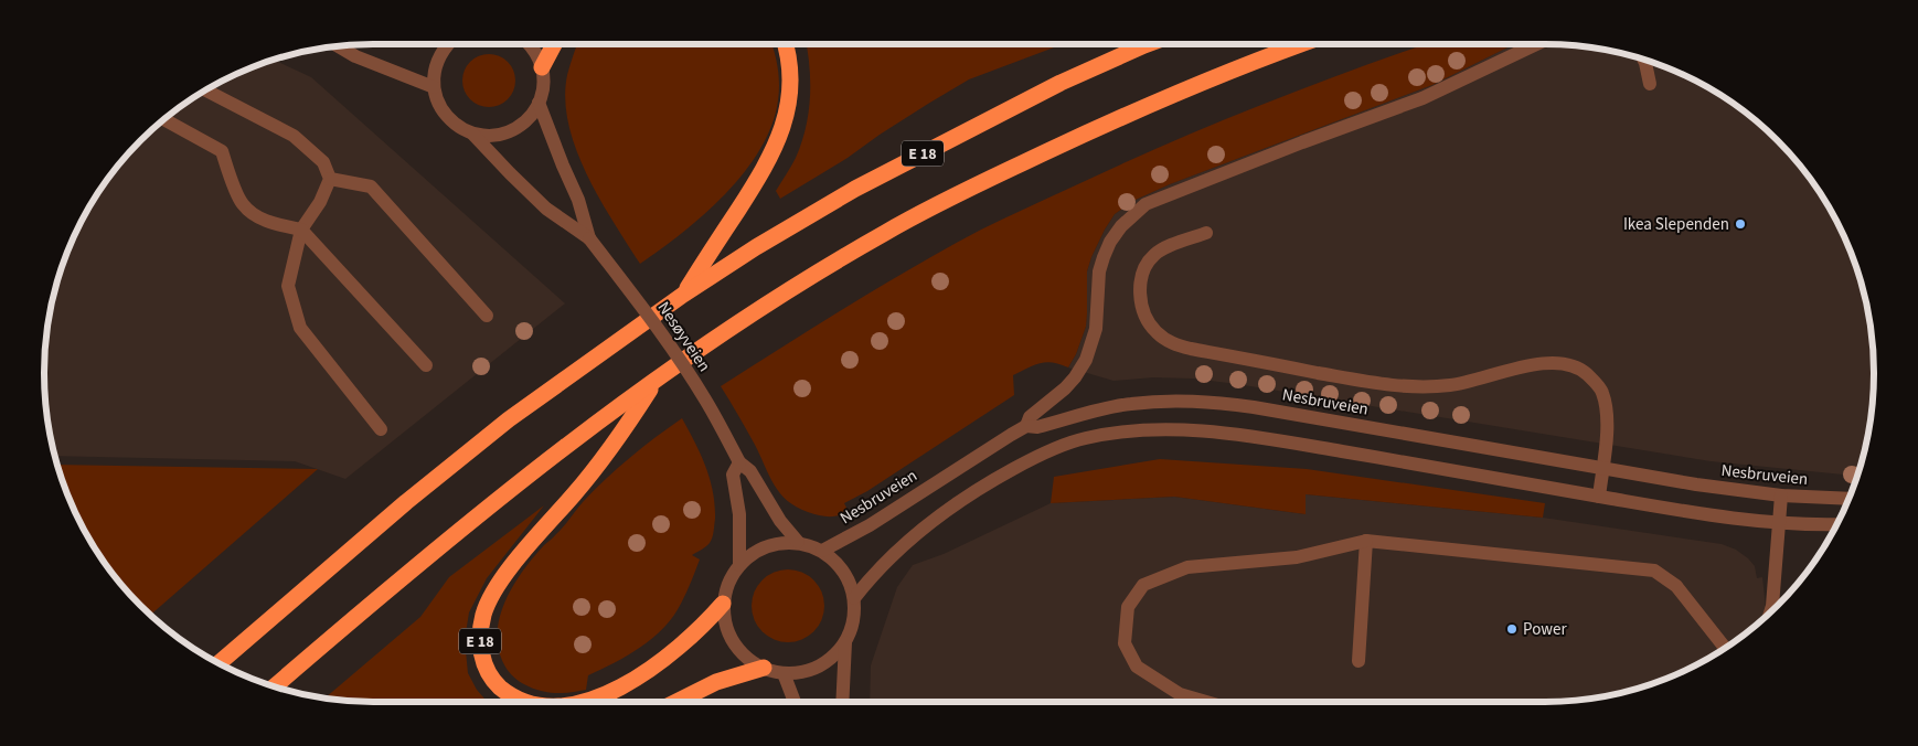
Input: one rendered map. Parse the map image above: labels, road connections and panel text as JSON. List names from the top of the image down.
{
  "streets": {
    "highway": ["E 18"],
    "street": ["Nesøyveien", "Nesbruveien"]
  },
  "crossings": [
    ["E 18", "Nesøyveien"],
    ["E 18", "Nesbruveien"],
    ["Nesøyveien", "Nesbruveien"]
  ],
  "places": ["Ikea Slependen", "Power"]
}
